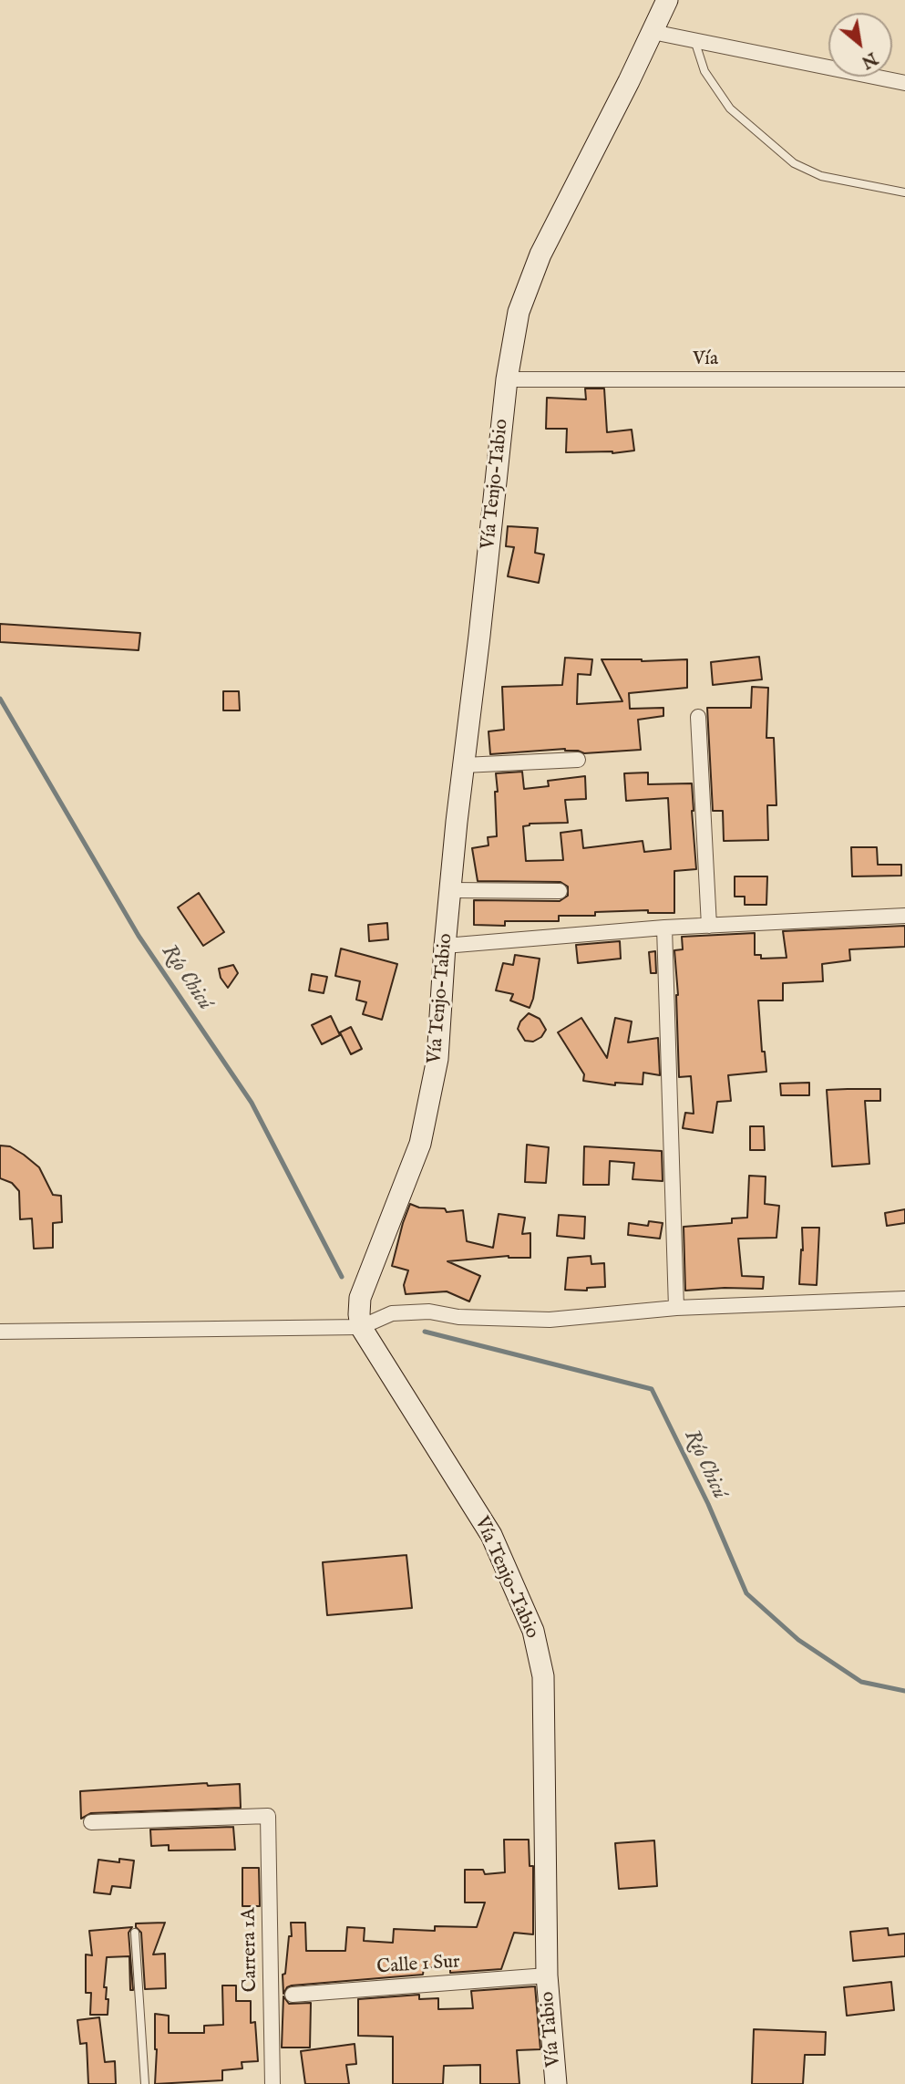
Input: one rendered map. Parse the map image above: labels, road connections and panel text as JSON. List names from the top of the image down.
{
  "streets": {
    "main road": ["Vía Tenjo-Tabio", "Vía Tabio"],
    "street": ["Vía", "Carrera 1A", "Calle 1 Sur"]
  },
  "crossings": [
    ["Vía", "Vía Tenjo-Tabio"],
    ["Vía Tenjo-Tabio", "Calle 1 Sur"],
    ["Vía Tenjo-Tabio", "Vía Tabio"],
    ["Calle 1 Sur", "Vía Tabio"]
  ],
  "water": ["Río Chicú"],
  "north": "bottom right"
}
